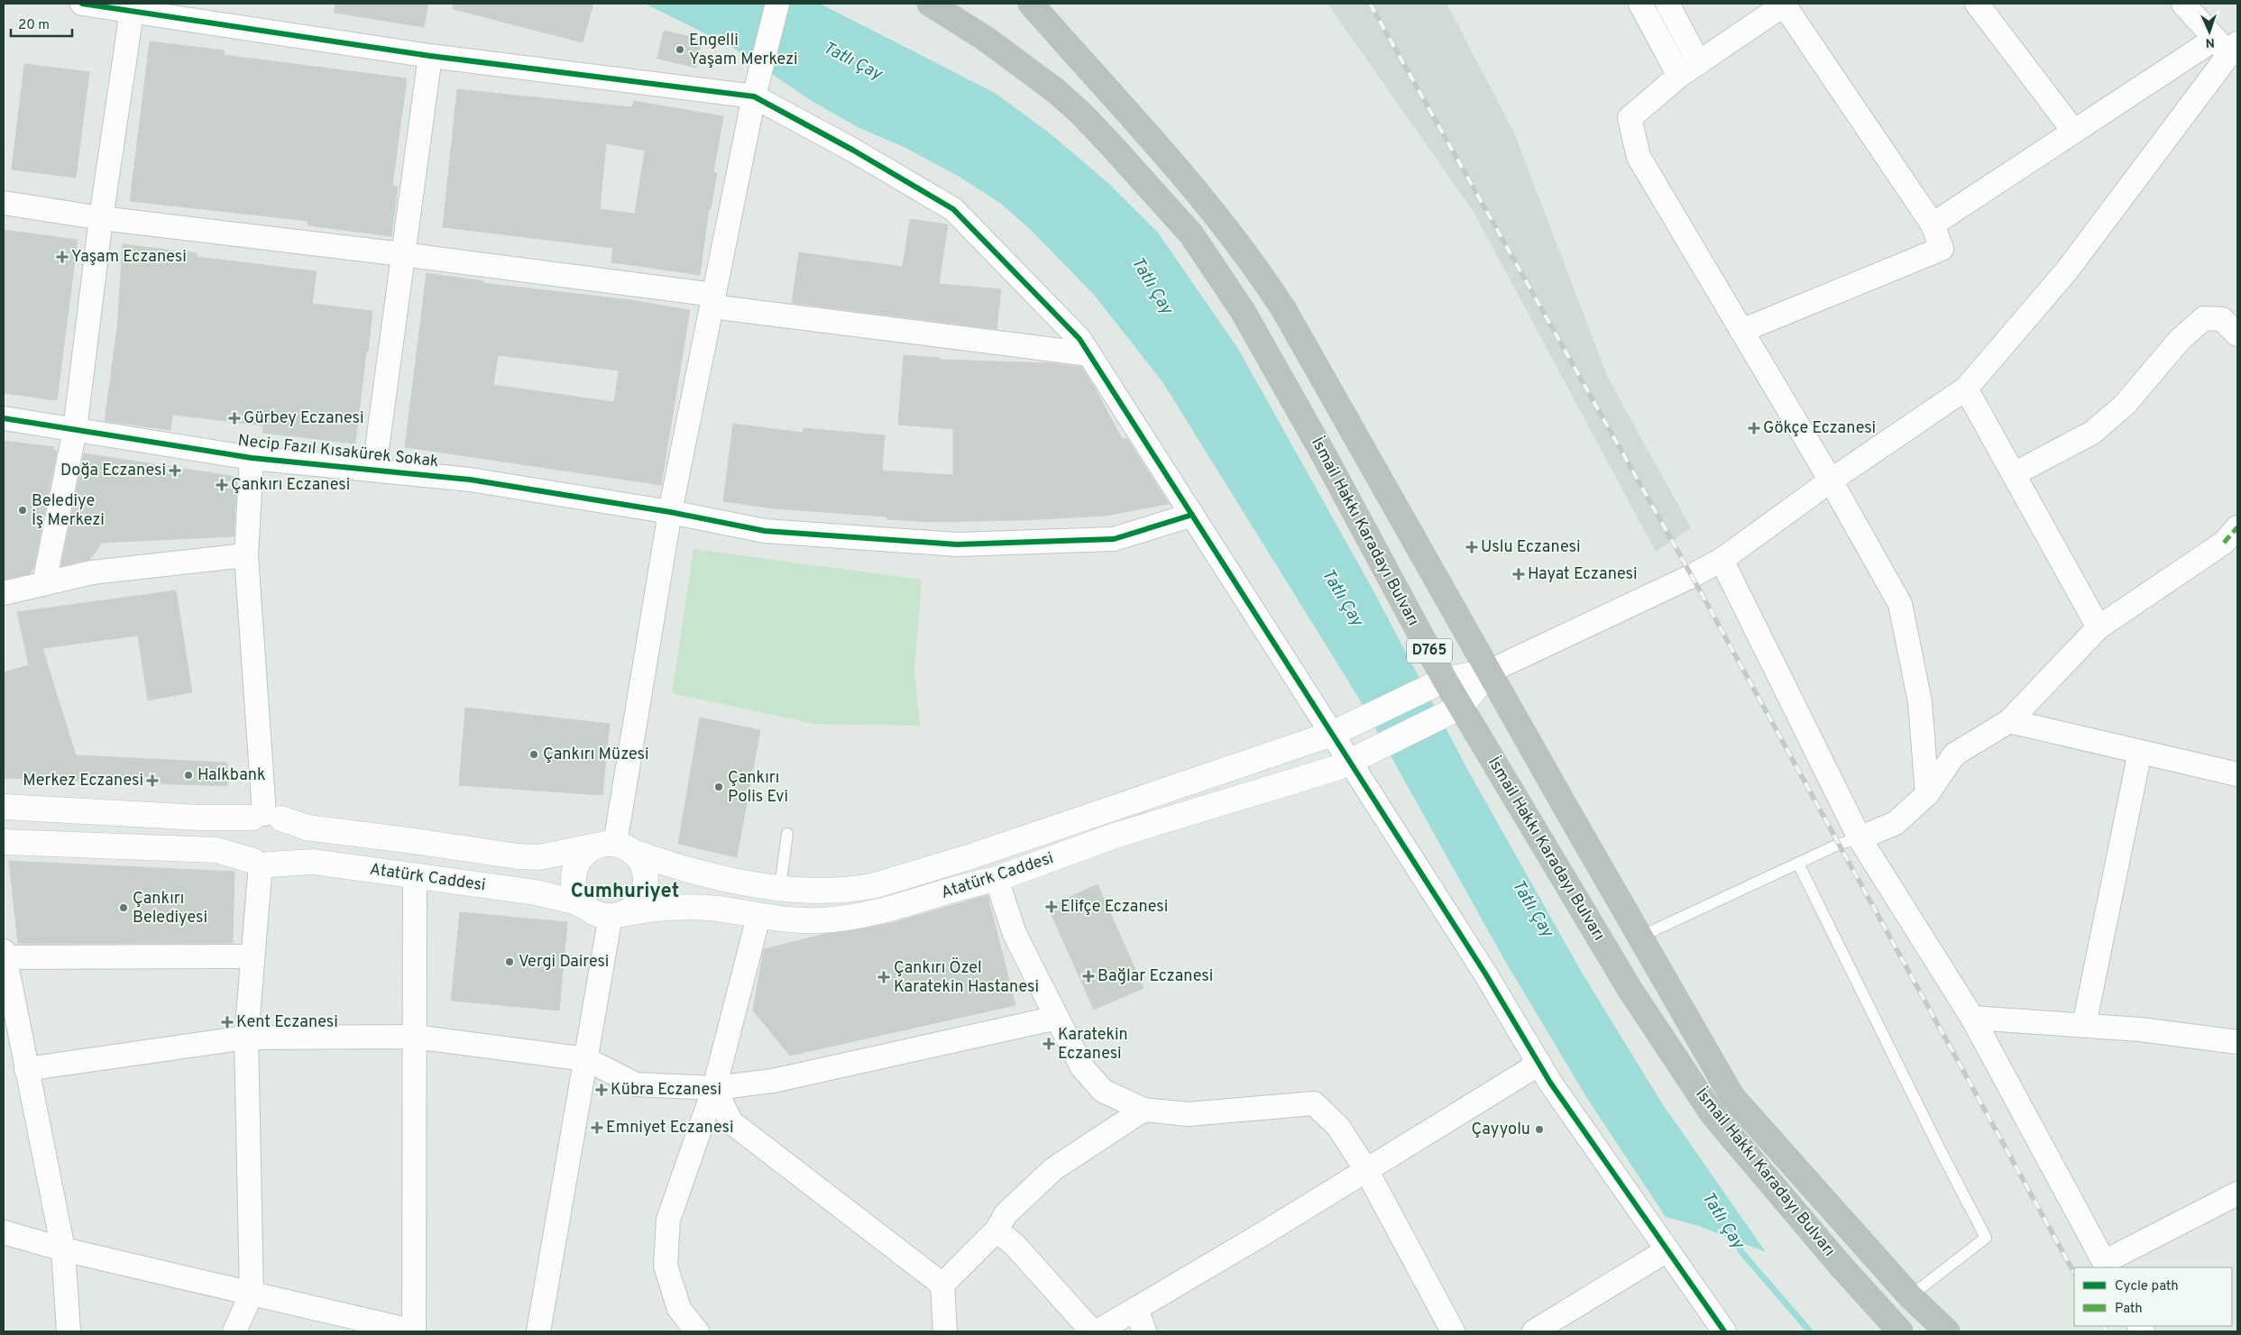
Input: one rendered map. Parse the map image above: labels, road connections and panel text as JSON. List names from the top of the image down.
{
  "streets": {
    "highway": ["İsmail Hakkı Karadayı Bulvarı", "D765"],
    "main road": ["Atatürk Caddesi"],
    "street": ["Necip Fazıl Kısakürek Sokak"]
  },
  "crossings": [
    ["İsmail Hakkı Karadayı Bulvarı", "Atatürk Caddesi"],
    ["D765", "Atatürk Caddesi"]
  ],
  "districts": ["Cumhuriyet"],
  "water": ["Tatlı Çay"],
  "places": {
    "other": [
      "Engelli Yaşam Merkezi",
      "Belediye İş Merkezi",
      "Çankırı Müzesi",
      "Halkbank",
      "Çankırı Polis Evi",
      "Çankırı Belediyesi",
      "Vergi Dairesi",
      "Çayyolu"
    ],
    "health": [
      "Yaşam Eczanesi",
      "Gürbey Eczanesi",
      "Gökçe Eczanesi",
      "Doğa Eczanesi",
      "Çankırı Eczanesi",
      "Uslu Eczanesi",
      "Hayat Eczanesi",
      "Merkez Eczanesi",
      "Elifçe Eczanesi",
      "Bağlar Eczanesi",
      "Çankırı Özel Karatekin Hastanesi",
      "Kent Eczanesi",
      "Karatekin Eczanesi",
      "Kübra Eczanesi",
      "Emniyet Eczanesi"
    ]
  },
  "legend": ["Cycle path", "Path"],
  "scale_bar": "20 m",
  "north": "bottom"
}
